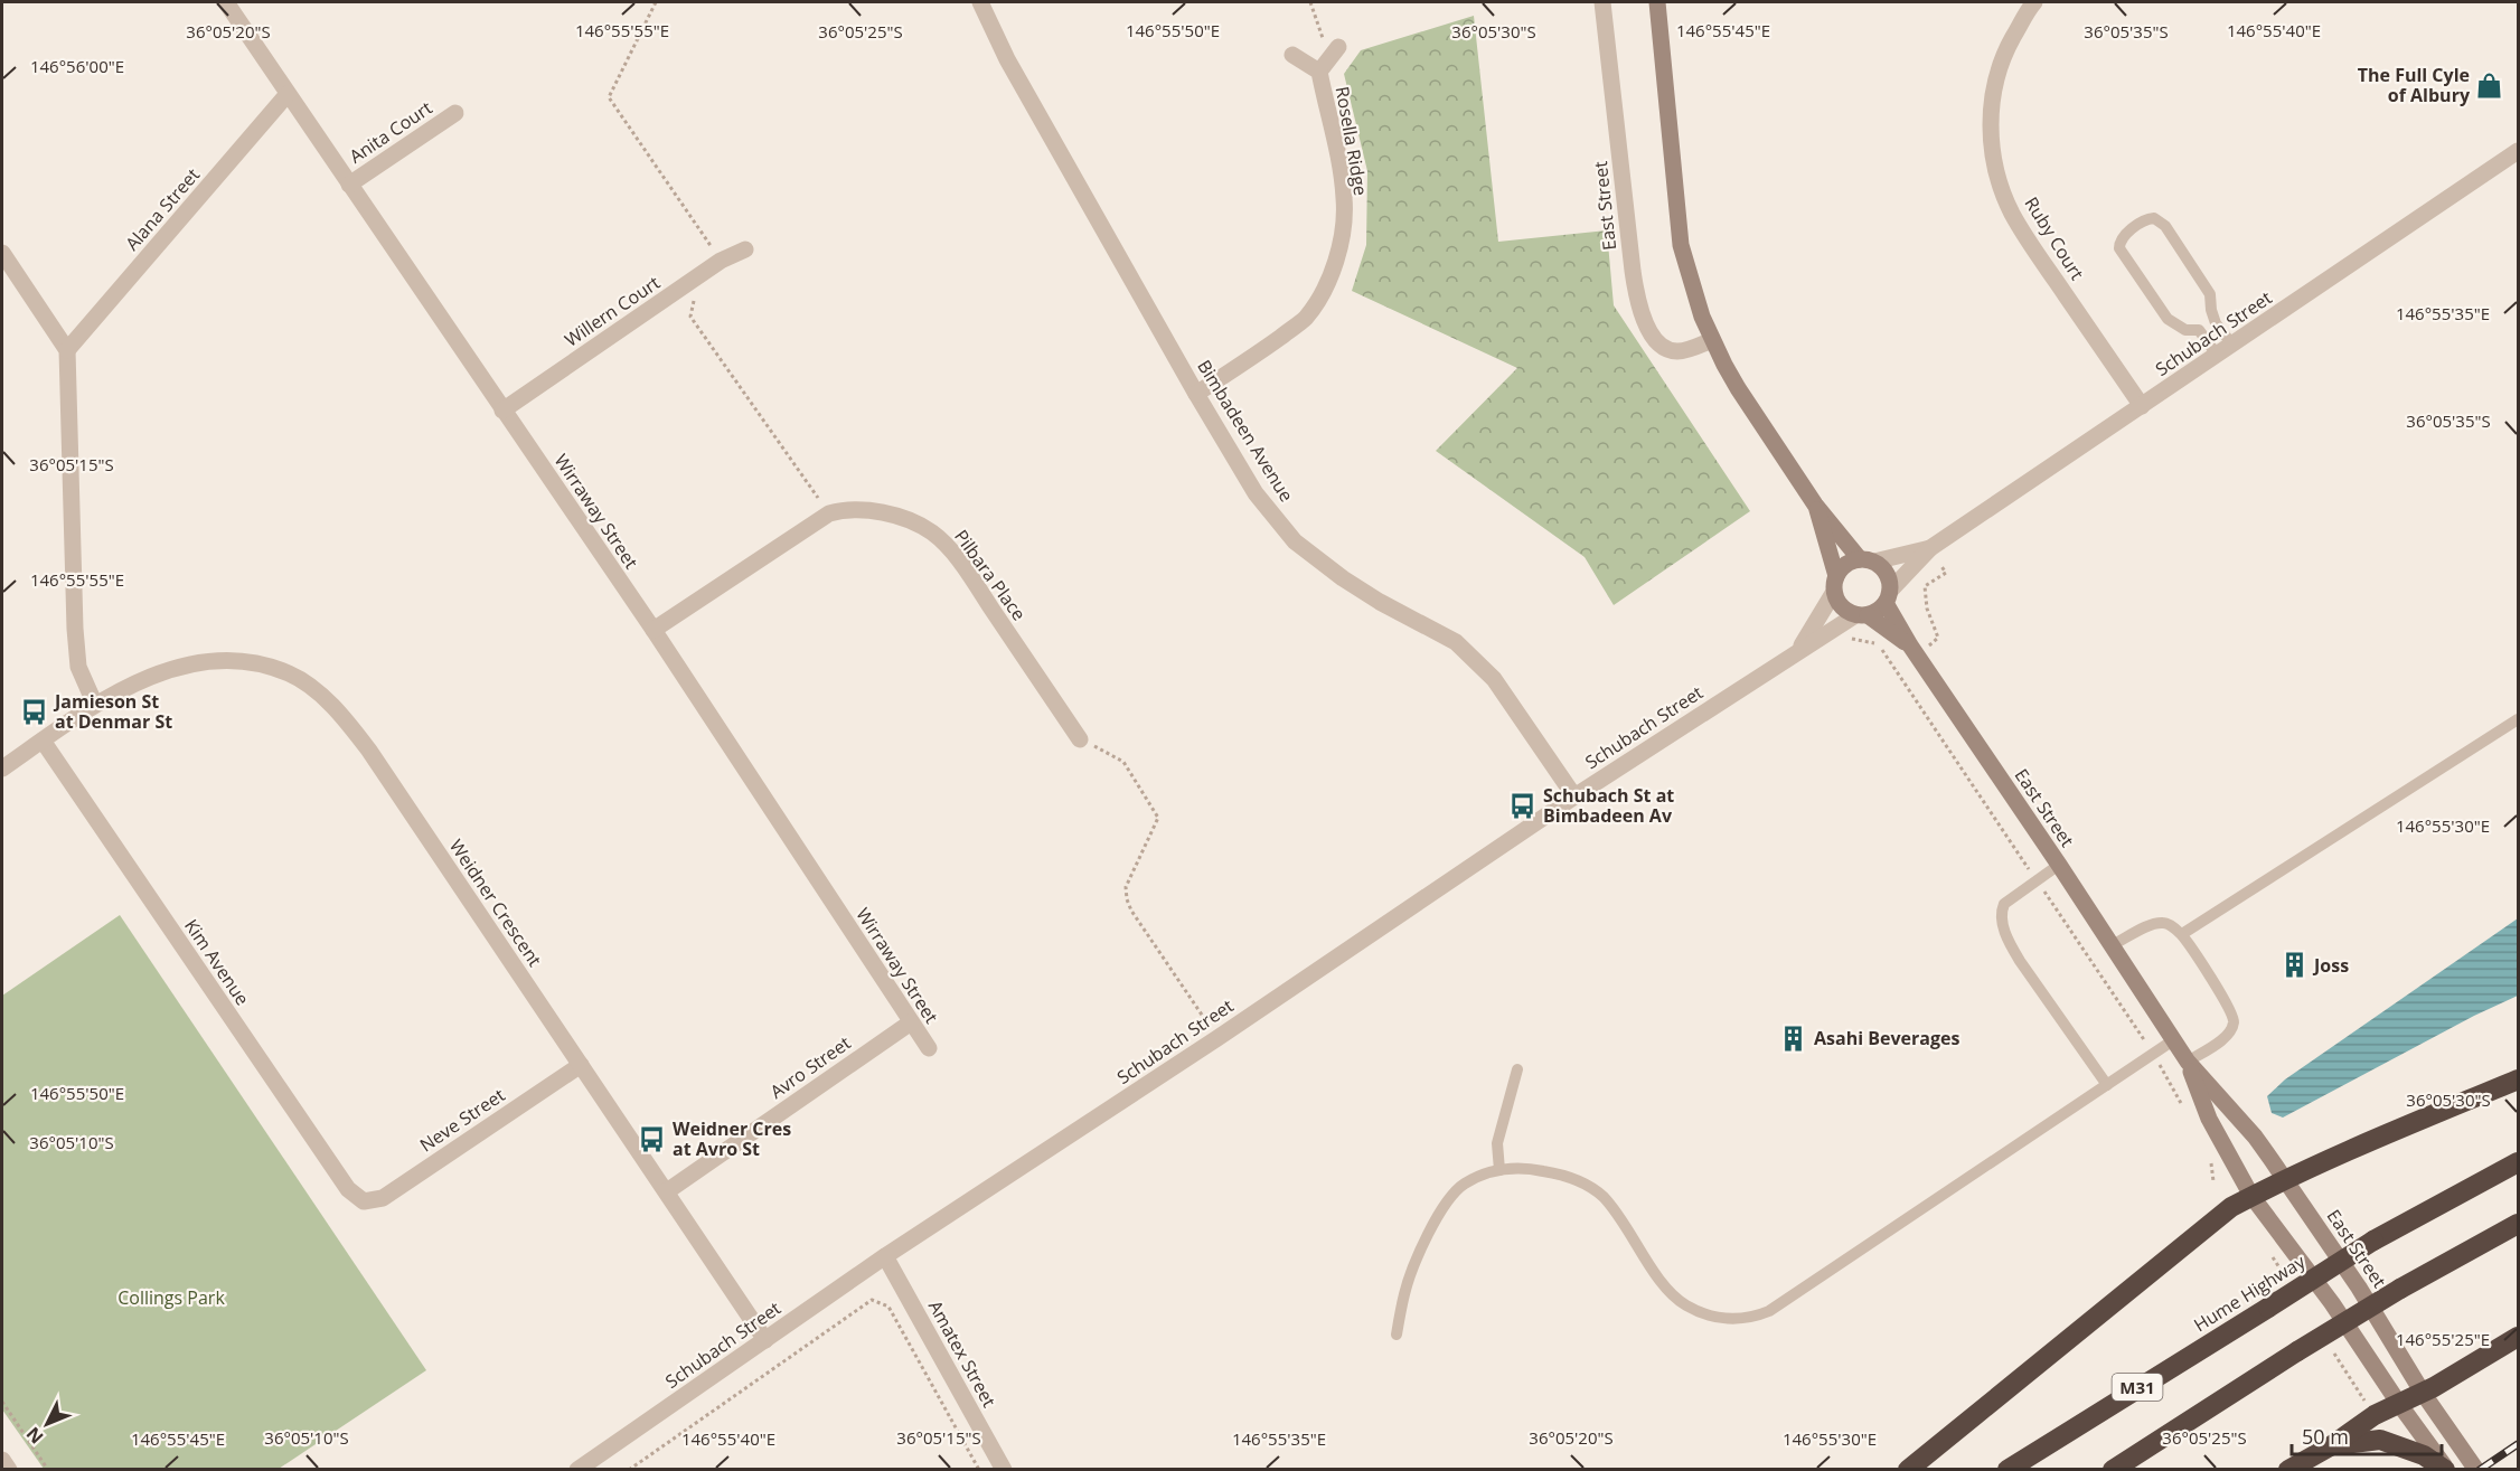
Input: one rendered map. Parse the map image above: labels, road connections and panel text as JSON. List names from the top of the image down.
{
  "streets": {
    "highway": ["Hume Highway", "M31"],
    "main road": ["East Street"],
    "street": [
      "Anita Court",
      "Rosella Ridge",
      "Alana Street",
      "Ruby Court",
      "Willern Court",
      "Schubach Street",
      "Bimbadeen Avenue",
      "Wirraway Street",
      "Pilbara Place",
      "Weidner Crescent",
      "Kim Avenue",
      "Avro Street",
      "Neve Street",
      "Amatex Street"
    ]
  },
  "crossings": [
    ["Anita Court", "Wirraway Street"],
    ["Rosella Ridge", "Bimbadeen Avenue"],
    ["East Street", "Schubach Street"],
    ["Alana Street", "Wirraway Street"],
    ["Ruby Court", "Schubach Street"],
    ["Willern Court", "Wirraway Street"],
    ["Schubach Street", "Bimbadeen Avenue"],
    ["Schubach Street", "Weidner Crescent"],
    ["Schubach Street", "Amatex Street"],
    ["Wirraway Street", "Avro Street"],
    ["Weidner Crescent", "Kim Avenue"],
    ["Weidner Crescent", "Avro Street"],
    ["Weidner Crescent", "Neve Street"],
    ["Kim Avenue", "Neve Street"]
  ],
  "parks": ["Collings Park"],
  "places": {
    "shop": ["The Full Cyle of Albury"],
    "bus stop": ["Jamieson St at Denmar St", "Schubach St at Bimbadeen Av", "Weidner Cres at Avro St"],
    "building": ["Joss", "Asahi Beverages"]
  },
  "scale_bar": "50 m",
  "north": "bottom left",
  "coordinates": [
    "146°55'55\"E",
    "146°55'50\"E",
    "146°55'45\"E",
    "146°55'40\"E",
    "36°05'20\"S",
    "36°05'25\"S",
    "36°05'30\"S",
    "36°05'35\"S",
    "146°56'00\"E",
    "146°55'35\"E",
    "36°05'15\"S",
    "146°55'30\"E",
    "36°05'10\"S",
    "146°55'25\"E"
  ]
}
